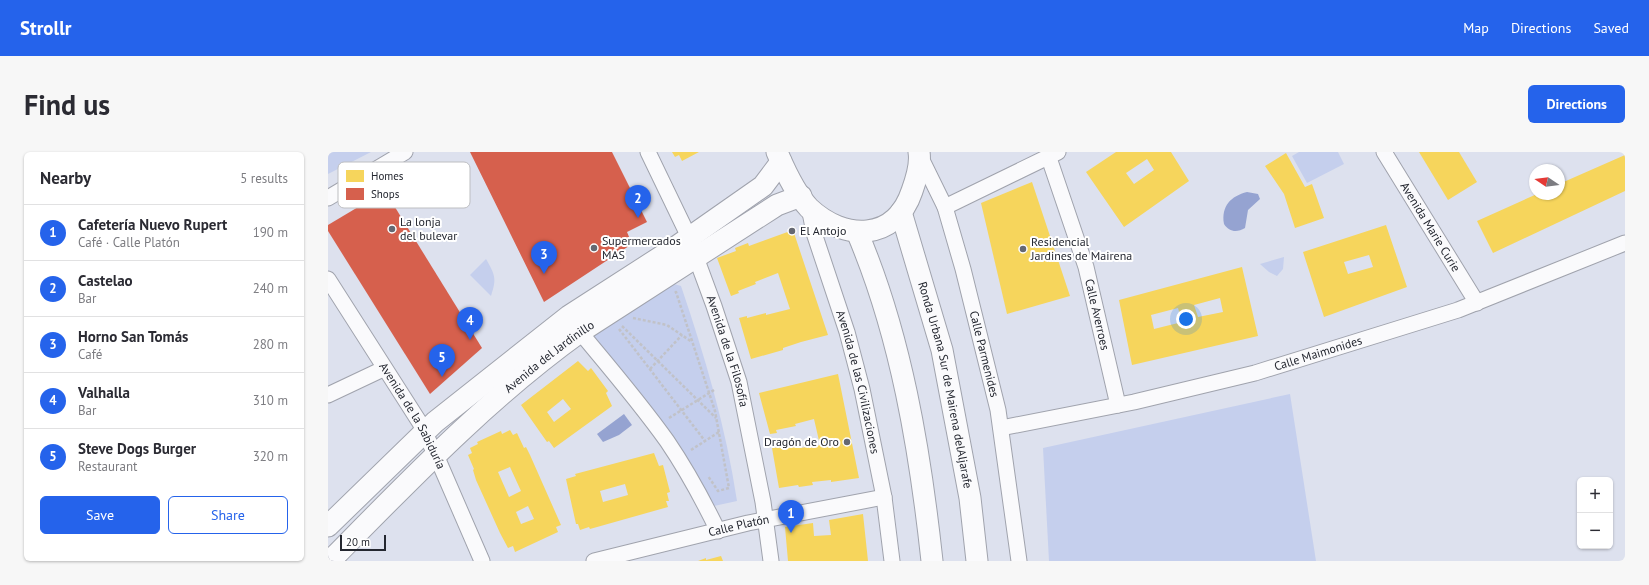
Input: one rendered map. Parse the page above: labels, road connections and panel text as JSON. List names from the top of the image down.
{
  "streets": {
    "street": [
      "Avenida Marie Curie",
      "Calle Averroes",
      "Avenida de la Filosofía",
      "Calle Maimonides",
      "Calle Parmenides",
      "Avenida del Jardinillo",
      "Avenida de las Civilizaciones",
      "Ronda Urbana Sur de Mairena delAljarafe",
      "Avenida de la Sabiduría",
      "Calle Platón"
    ]
  },
  "crossings": [
    ["Avenida Marie Curie", "Calle Maimonides"],
    ["Calle Averroes", "Calle Maimonides"],
    ["Avenida de la Filosofía", "Avenida del Jardinillo"],
    ["Avenida de la Filosofía", "Calle Platón"],
    ["Calle Maimonides", "Calle Parmenides"],
    ["Avenida del Jardinillo", "Avenida de las Civilizaciones"],
    ["Avenida del Jardinillo", "Avenida de la Sabiduría"],
    ["Avenida de las Civilizaciones", "Calle Platón"]
  ],
  "places": [
    "La lonja del bulevar",
    "El Antojo",
    "Supermercados MAS",
    "Residencial Jardines de Mairena",
    "Dragón de Oro"
  ],
  "legend": ["Homes", "Shops"],
  "scale_bar": "20 m",
  "north": "left",
  "page": {
    "header": "Strollr",
    "nav": ["Map", "Directions", "Saved"],
    "buttons": [
      "Directions",
      ["Save", "Share"]
    ],
    "title": "Find us",
    "heading": ["Nearby", "5 results"],
    "pins": [
      "2",
      "3",
      "4",
      "5",
      "1"
    ],
    "list": [
      {
        "mark": "1",
        "name": "Cafetería Nuevo Rupert",
        "note": "Café · Calle Platón",
        "value": "190 m"
      },
      {
        "mark": "2",
        "name": "Castelao",
        "note": "Bar",
        "value": "240 m"
      },
      {
        "mark": "3",
        "name": "Horno San Tomás",
        "note": "Café",
        "value": "280 m"
      },
      {
        "mark": "4",
        "name": "Valhalla",
        "note": "Bar",
        "value": "310 m"
      },
      {
        "mark": "5",
        "name": "Steve Dogs Burger",
        "note": "Restaurant",
        "value": "320 m"
      }
    ],
    "map_buttons": ["+", "−"],
    "scale": "20 m"
  }
}
